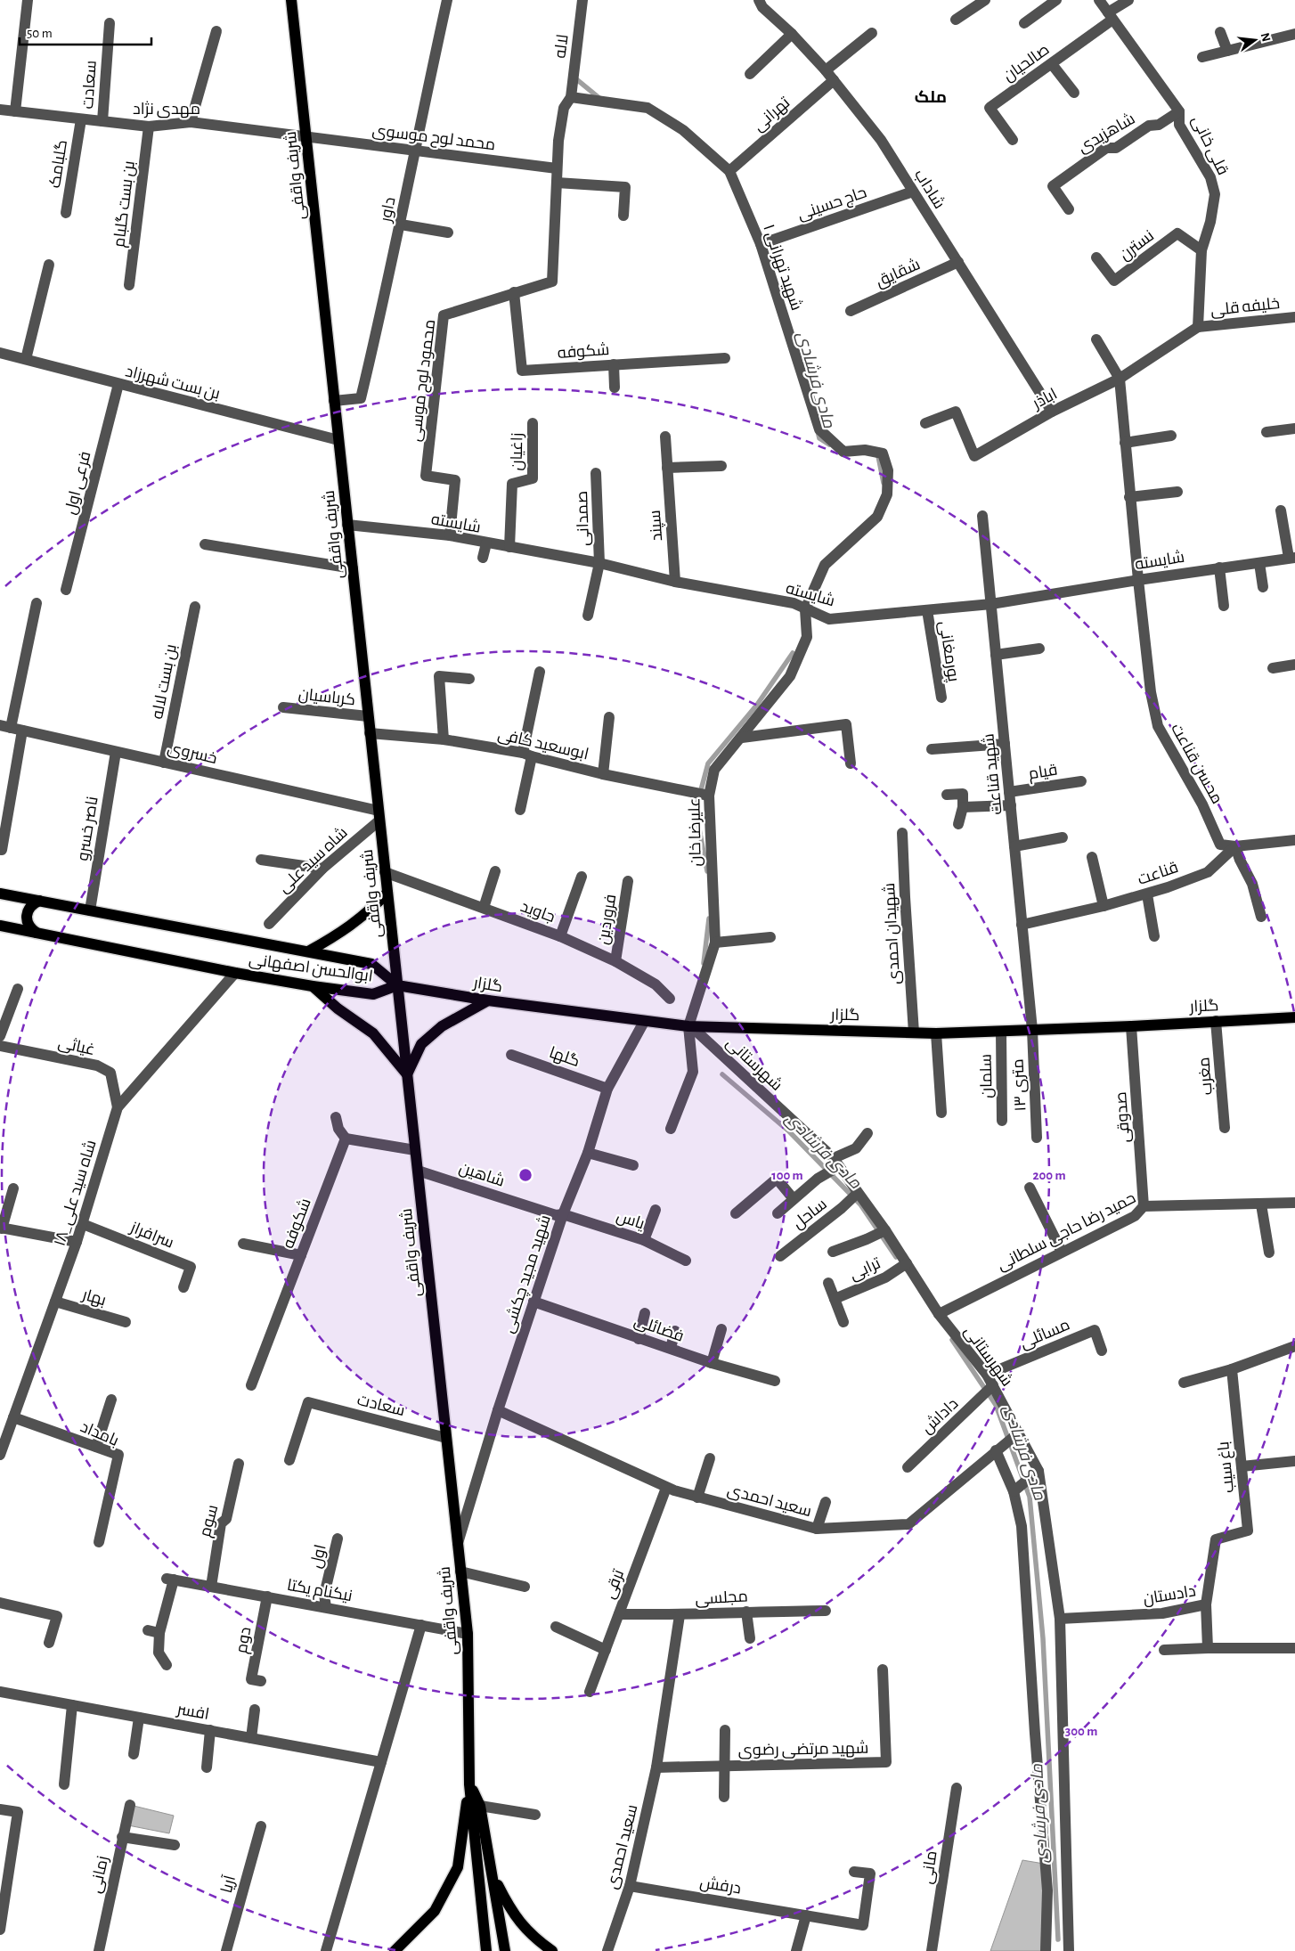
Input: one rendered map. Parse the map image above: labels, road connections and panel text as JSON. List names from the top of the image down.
{
  "streets": {
    "main road": ["شریف واقفی", "ابوالحسن اصفهانی", "گلزار"],
    "street": [
      "لاله",
      "صالحیان",
      "سعادت",
      "مهدی نژاد",
      "تهرانی",
      "شاهزیدی",
      "محمد لوح موسوی",
      "قلی خانی",
      "گلبامک",
      "شاداب",
      "حاج حسینی",
      "بن بست گلبام",
      "داور",
      "نسترن",
      "شهید تهرانی ۱",
      "شقایق",
      "خلیفه قلی",
      "شکوفه",
      "محمود لوح موسی",
      "بن بست شهرزاد",
      "اباذر",
      "زاغیان",
      "فرعی اول",
      "صمدانی",
      "شایسته",
      "سپند",
      "پورمغانی",
      "بن بست لاله",
      "کرباسیان",
      "ابوسعید کافی",
      "خسروی",
      "محسن قناعت",
      "قیام",
      "شهید قناعت",
      "ناصر خسرو",
      "علیرضا خان",
      "شاه سید علی",
      "قناعت",
      "جاوید",
      "فروردین",
      "شهیدان احمدی",
      "غیاثی",
      "گلها",
      "شهرستانی",
      "سلمان",
      "مغرب",
      "۱۳ متری",
      "صدوقی",
      "شاهین",
      "۱۸_شاه سید علی",
      "ساحل",
      "یاس",
      "حمید رضا حاجی سلطانی",
      "سرافراز",
      "ترابی",
      "شهید مجید چکشی",
      "بهار",
      "فضائلی",
      "مسائلی",
      "داداش",
      "بامداد",
      "باغ سیب",
      "سعید احمدی",
      "سوم",
      "اول",
      "ترقی",
      "نیکنام یکتا",
      "دادستان",
      "مجلسی",
      "دوم",
      "افسر",
      "شهید مرتضی رضوی",
      "مانی",
      "زمانی",
      "آریا",
      "درفش"
    ]
  },
  "crossings": [
    ["لاله", "شهید تهرانی ۱"],
    ["لاله", "محمود لوح موسی"],
    ["صالحیان", "قلی خانی"],
    ["سعادت", "مهدی نژاد"],
    ["سعادت", "شریف واقفی"],
    ["مهدی نژاد", "محمد لوح موسوی"],
    ["مهدی نژاد", "گلبامک"],
    ["مهدی نژاد", "شریف واقفی"],
    ["مهدی نژاد", "بن بست گلبام"],
    ["تهرانی", "شاداب"],
    ["تهرانی", "شهید تهرانی ۱"],
    ["شاهزیدی", "قلی خانی"],
    ["محمد لوح موسوی", "شریف واقفی"],
    ["محمد لوح موسوی", "داور"],
    ["محمد لوح موسوی", "محمود لوح موسی"],
    ["قلی خانی", "نسترن"],
    ["قلی خانی", "خلیفه قلی"],
    ["قلی خانی", "اباذر"],
    ["شریف واقفی", "داور"],
    ["شریف واقفی", "بن بست شهرزاد"],
    ["شریف واقفی", "شایسته"],
    ["شریف واقفی", "کرباسیان"],
    ["شریف واقفی", "ابوسعید کافی"],
    ["شریف واقفی", "خسروی"],
    ["شریف واقفی", "شاه سید علی"],
    ["شریف واقفی", "جاوید"],
    ["شریف واقفی", "ابوالحسن اصفهانی"],
    ["شریف واقفی", "گلزار"],
    ["شریف واقفی", "شاهین"],
    ["شریف واقفی", "شهید مجید چکشی"],
    ["شریف واقفی", "نیکنام یکتا"],
    ["شاداب", "حاج حسینی"],
    ["شاداب", "شقایق"],
    ["شاداب", "اباذر"],
    ["حاج حسینی", "شهید تهرانی ۱"],
    ["شهید تهرانی ۱", "محمود لوح موسی"],
    ["شهید تهرانی ۱", "شایسته"],
    ["شهید تهرانی ۱", "علیرضا خان"],
    ["خلیفه قلی", "اباذر"],
    ["شکوفه", "محمود لوح موسی"],
    ["محمود لوح موسی", "شایسته"],
    ["بن بست شهرزاد", "فرعی اول"],
    ["زاغیان", "شایسته"],
    ["صمدانی", "شایسته"],
    ["شایسته", "سپند"],
    ["شایسته", "پورمغانی"],
    ["شایسته", "محسن قناعت"],
    ["شایسته", "شهید قناعت"],
    ["شایسته", "علیرضا خان"],
    ["بن بست لاله", "خسروی"],
    ["ابوسعید کافی", "علیرضا خان"],
    ["خسروی", "ناصر خسرو"],
    ["خسروی", "شاه سید علی"],
    ["محسن قناعت", "قناعت"],
    ["قیام", "شهید قناعت"],
    ["شهید قناعت", "قناعت"],
    ["شهید قناعت", "گلزار"],
    ["شهید قناعت", "۱۳ متری"],
    ["ناصر خسرو", "ابوالحسن اصفهانی"],
    ["علیرضا خان", "گلزار"],
    ["علیرضا خان", "شهرستانی"],
    ["جاوید", "فروردین"],
    ["شهیدان احمدی", "گلزار"],
    ["ابوالحسن اصفهانی", "گلزار"],
    ["ابوالحسن اصفهانی", "۱۸_شاه سید علی"],
    ["گلزار", "شهرستانی"],
    ["گلزار", "سلمان"],
    ["گلزار", "مغرب"],
    ["گلزار", "۱۳ متری"],
    ["گلزار", "صدوقی"],
    ["گلزار", "شهید مجید چکشی"],
    ["غیاثی", "۱۸_شاه سید علی"],
    ["گلها", "شهید مجید چکشی"],
    ["شهرستانی", "ساحل"],
    ["شهرستانی", "حمید رضا حاجی سلطانی"],
    ["شهرستانی", "ترابی"],
    ["شهرستانی", "مسائلی"],
    ["شهرستانی", "داداش"],
    ["شهرستانی", "سعید احمدی"],
    ["شهرستانی", "دادستان"],
    ["صدوقی", "حمید رضا حاجی سلطانی"],
    ["شاهین", "یاس"],
    ["شاهین", "شهید مجید چکشی"],
    ["۱۸_شاه سید علی", "سرافراز"],
    ["۱۸_شاه سید علی", "بهار"],
    ["۱۸_شاه سید علی", "بامداد"],
    ["یاس", "شهید مجید چکشی"],
    ["شهید مجید چکشی", "فضائلی"],
    ["شهید مجید چکشی", "سعید احمدی"],
    ["باغ سیب", "دادستان"],
    ["سعید احمدی", "ترقی"],
    ["سعید احمدی", "مجلسی"],
    ["سعید احمدی", "شهید مرتضی رضوی"],
    ["سعید احمدی", "درفش"],
    ["سوم", "نیکنام یکتا"],
    ["اول", "نیکنام یکتا"],
    ["ترقی", "مجلسی"],
    ["نیکنام یکتا", "دوم"]
  ],
  "districts": ["ملک"],
  "water": ["مادی فرشادی"],
  "scale_bar": "50 m",
  "north": "right",
  "rings": ["100 m", "200 m", "300 m"]
}
